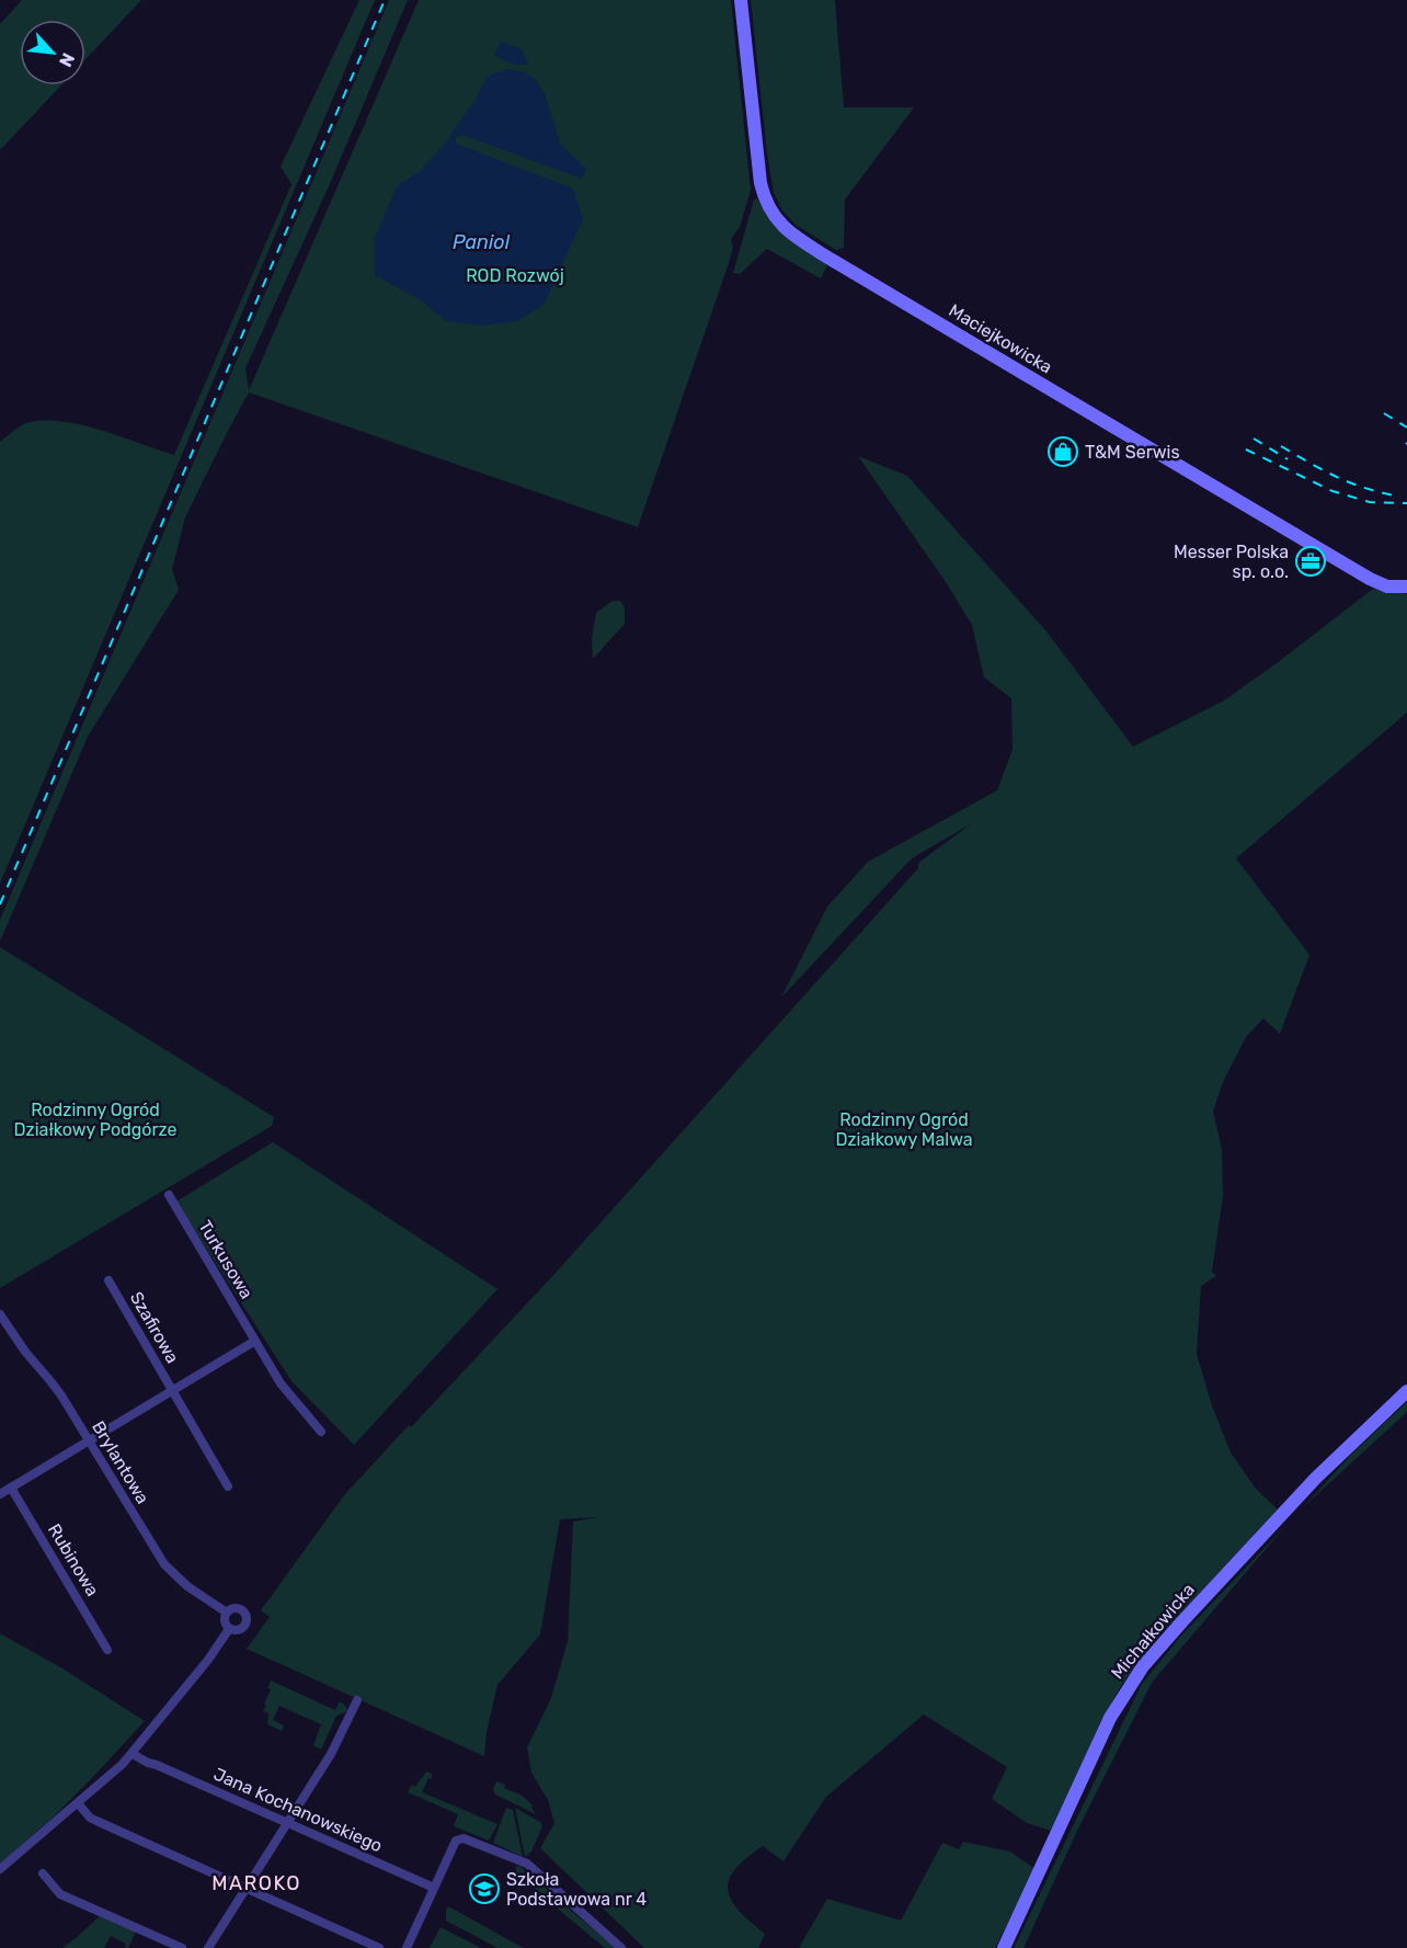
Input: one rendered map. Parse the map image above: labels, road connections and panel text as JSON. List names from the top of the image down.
{
  "streets": {
    "street": [
      "Maciejkowicka",
      "Turkusowa",
      "Szafirowa",
      "Brylantowa",
      "Rubinowa",
      "Michałkowicka",
      "Jana Kochanowskiego"
    ]
  },
  "crossings": [
    ["Szafirowa", "Brylantowa"]
  ],
  "districts": ["MAROKO"],
  "water": ["Paniol"],
  "parks": ["ROD Rozwój", "Rodzinny Ogród Działkowy Podgórze", "Rodzinny Ogród Działkowy Malwa"],
  "places": {
    "shop": ["T&M Serwis"],
    "office": ["Messer Polska sp. o.o."],
    "school or university": ["Szkoła Podstawowa nr 4"]
  },
  "north": "bottom right"
}
